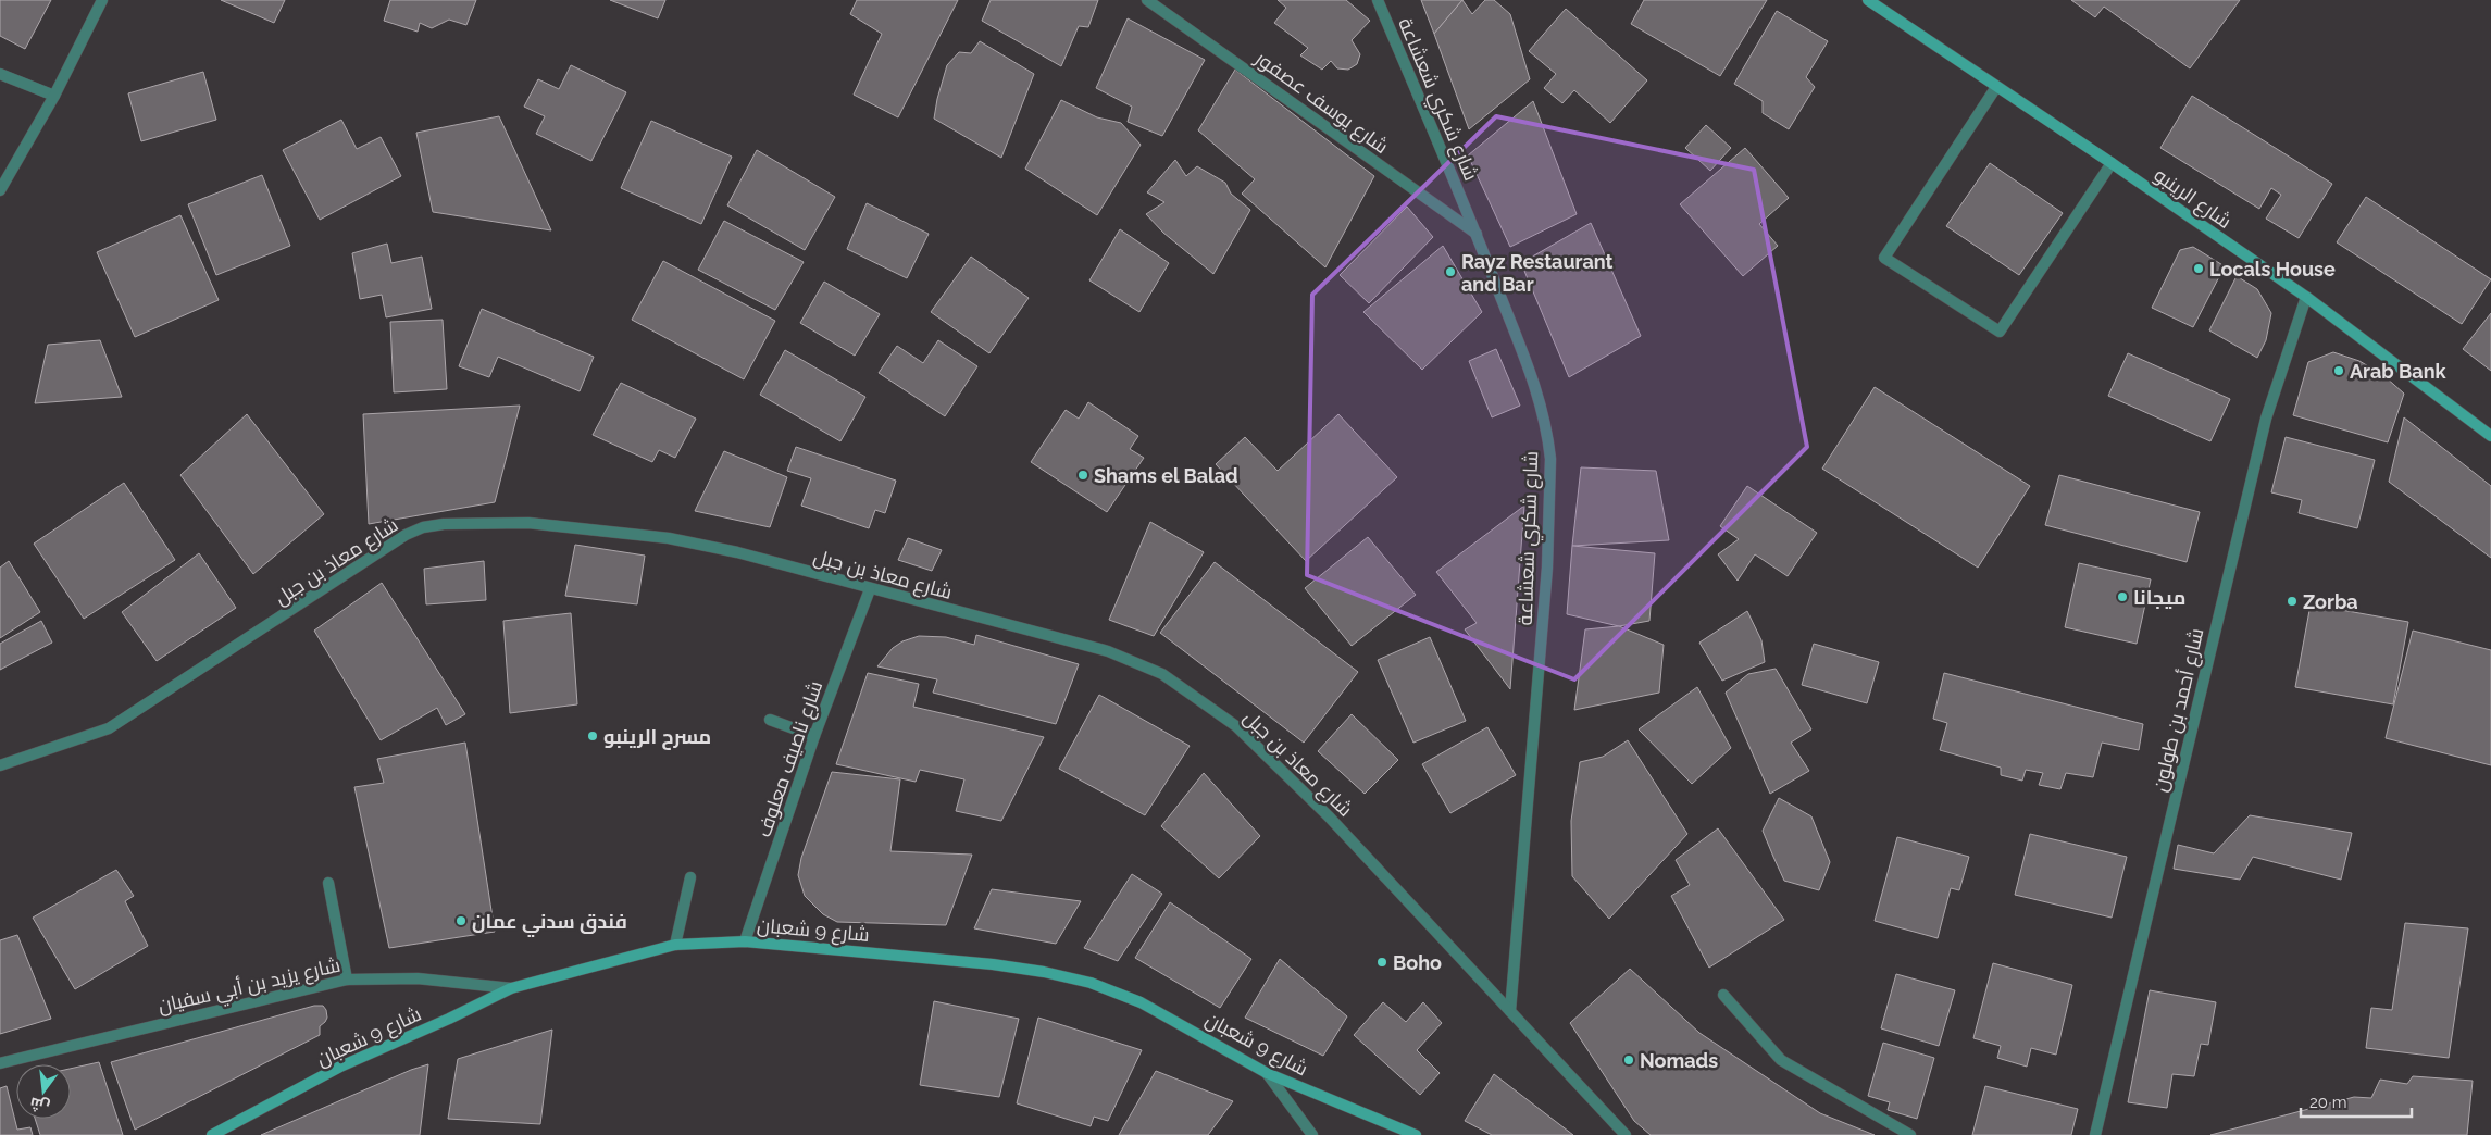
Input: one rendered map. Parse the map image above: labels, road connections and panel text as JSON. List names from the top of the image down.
{
  "streets": {
    "street": [
      "شارع شكري شعشاعة",
      "شارع يوسف عصفور",
      "شارع الرينبو",
      "شارع معاذ بن جبل",
      "شارع أحمد بن طولون",
      "شارع ناصيف معلوف",
      "شارع 9 شعبان",
      "شارع يزيد بن أبي سفيان"
    ]
  },
  "crossings": [
    ["شارع شكري شعشاعة", "شارع يوسف عصفور"],
    ["شارع شكري شعشاعة", "شارع معاذ بن جبل"],
    ["شارع الرينبو", "شارع أحمد بن طولون"],
    ["شارع معاذ بن جبل", "شارع ناصيف معلوف"],
    ["شارع ناصيف معلوف", "شارع 9 شعبان"],
    ["شارع 9 شعبان", "شارع يزيد بن أبي سفيان"]
  ],
  "places": [
    "Locals House",
    "Rayz Restaurant and Bar",
    "Arab Bank",
    "Shams el Balad",
    "ميجانا",
    "Zorba",
    "مسرح الرينبو",
    "فندق سدني عمان",
    "Boho",
    "Nomads"
  ],
  "scale_bar": "20 m",
  "north": "bottom"
}
